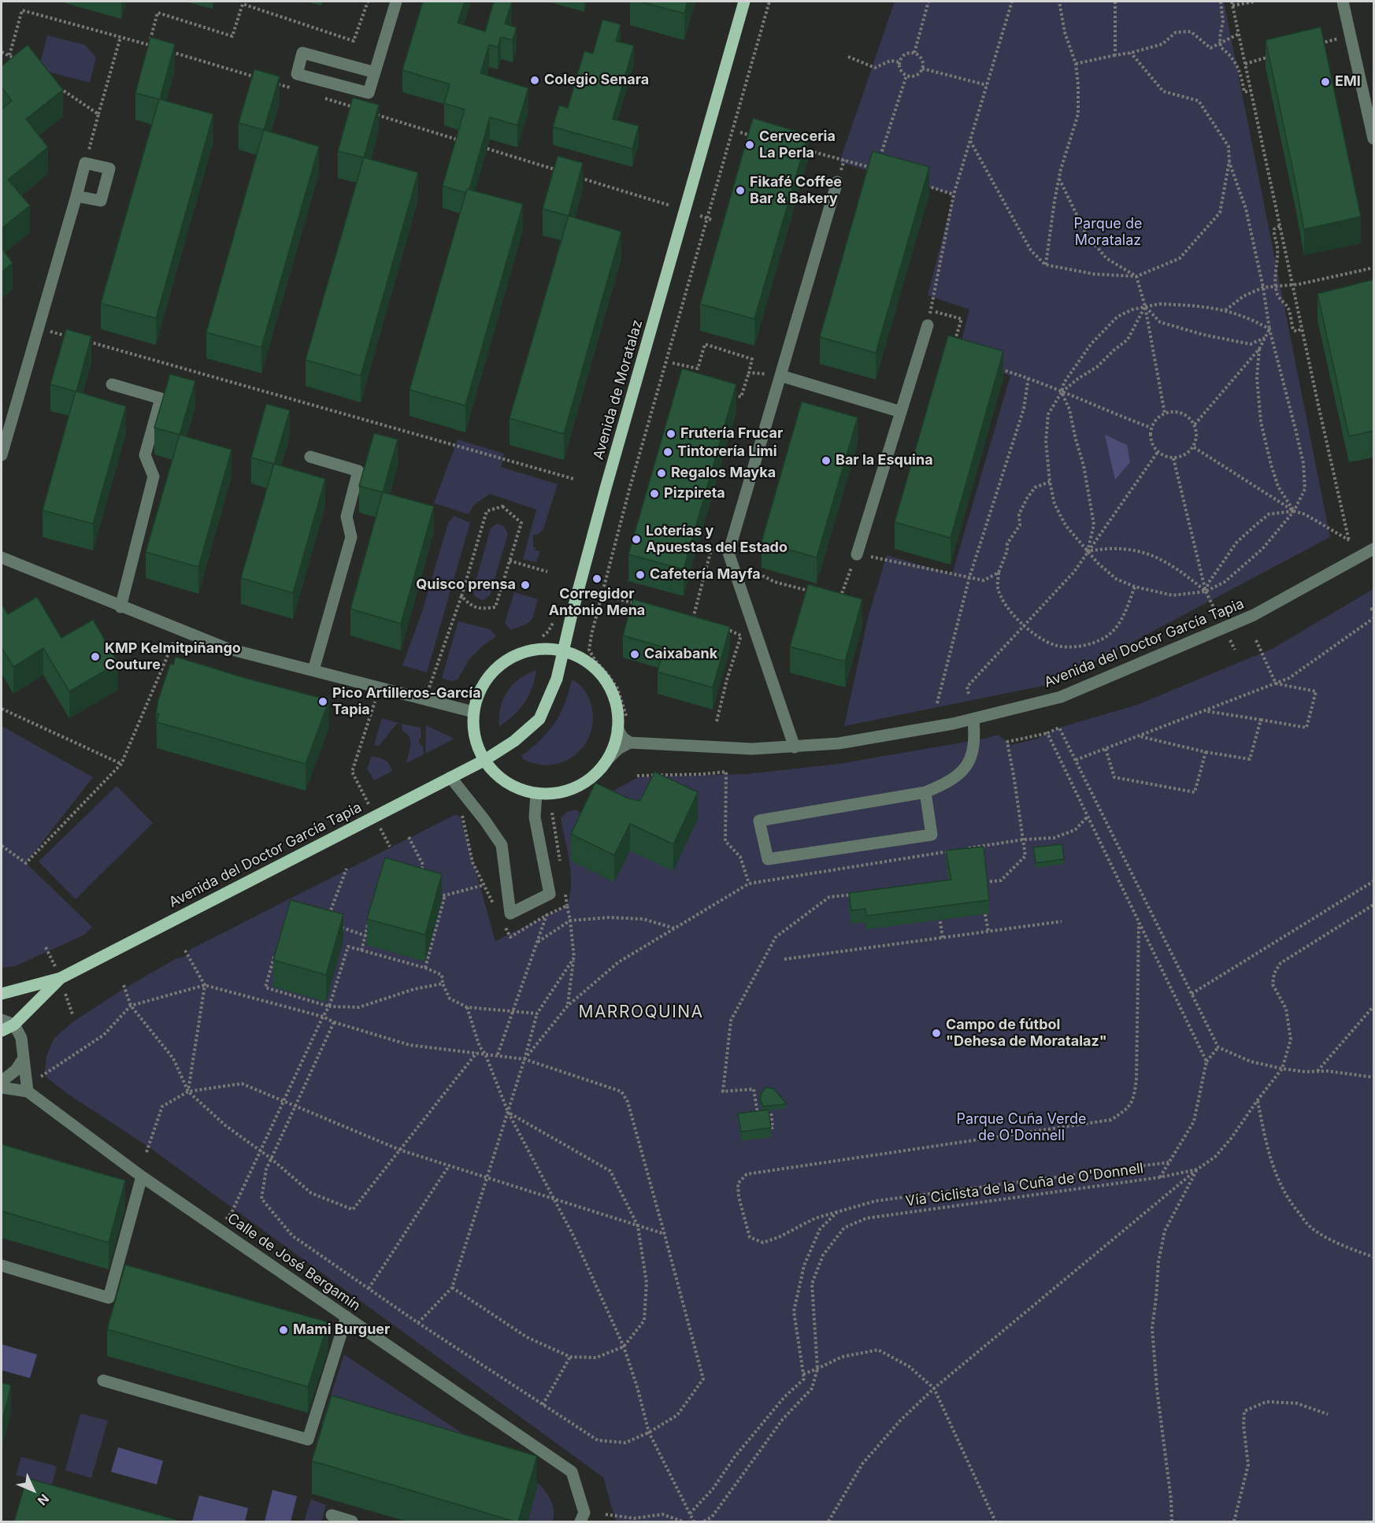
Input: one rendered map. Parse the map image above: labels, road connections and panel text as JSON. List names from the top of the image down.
{
  "streets": {
    "main road": ["Avenida de Moratalaz", "Avenida del Doctor García Tapia"],
    "street": ["Calle de José Bergamín"],
    "path": ["Vía Ciclista de la Cuña de O'Donnell"]
  },
  "crossings": [
    ["Avenida de Moratalaz", "Avenida del Doctor García Tapia"]
  ],
  "districts": ["MARROQUINA"],
  "parks": ["Parque de Moratalaz", "Parque Cuña Verde de O'Donnell"],
  "places": [
    "Colegio Senara",
    "EMI",
    "Cerveceria La Perla",
    "Fikafé Coffee Bar & Bakery",
    "Frutería Frucar",
    "Tintorería Limi",
    "Bar la Esquina",
    "Regalos Mayka",
    "Pizpireta",
    "Loterías y Apuestas del Estado",
    "Cafetería Mayfa",
    "Corregidor Antonio Mena",
    "Quisco prensa",
    "Caixabank",
    "KMP Kelmitpiñango Couture",
    "Pico Artilleros-García Tapia",
    "Campo de fútbol \"Dehesa de Moratalaz\"",
    "Mami Burguer"
  ],
  "north": "bottom right"
}
